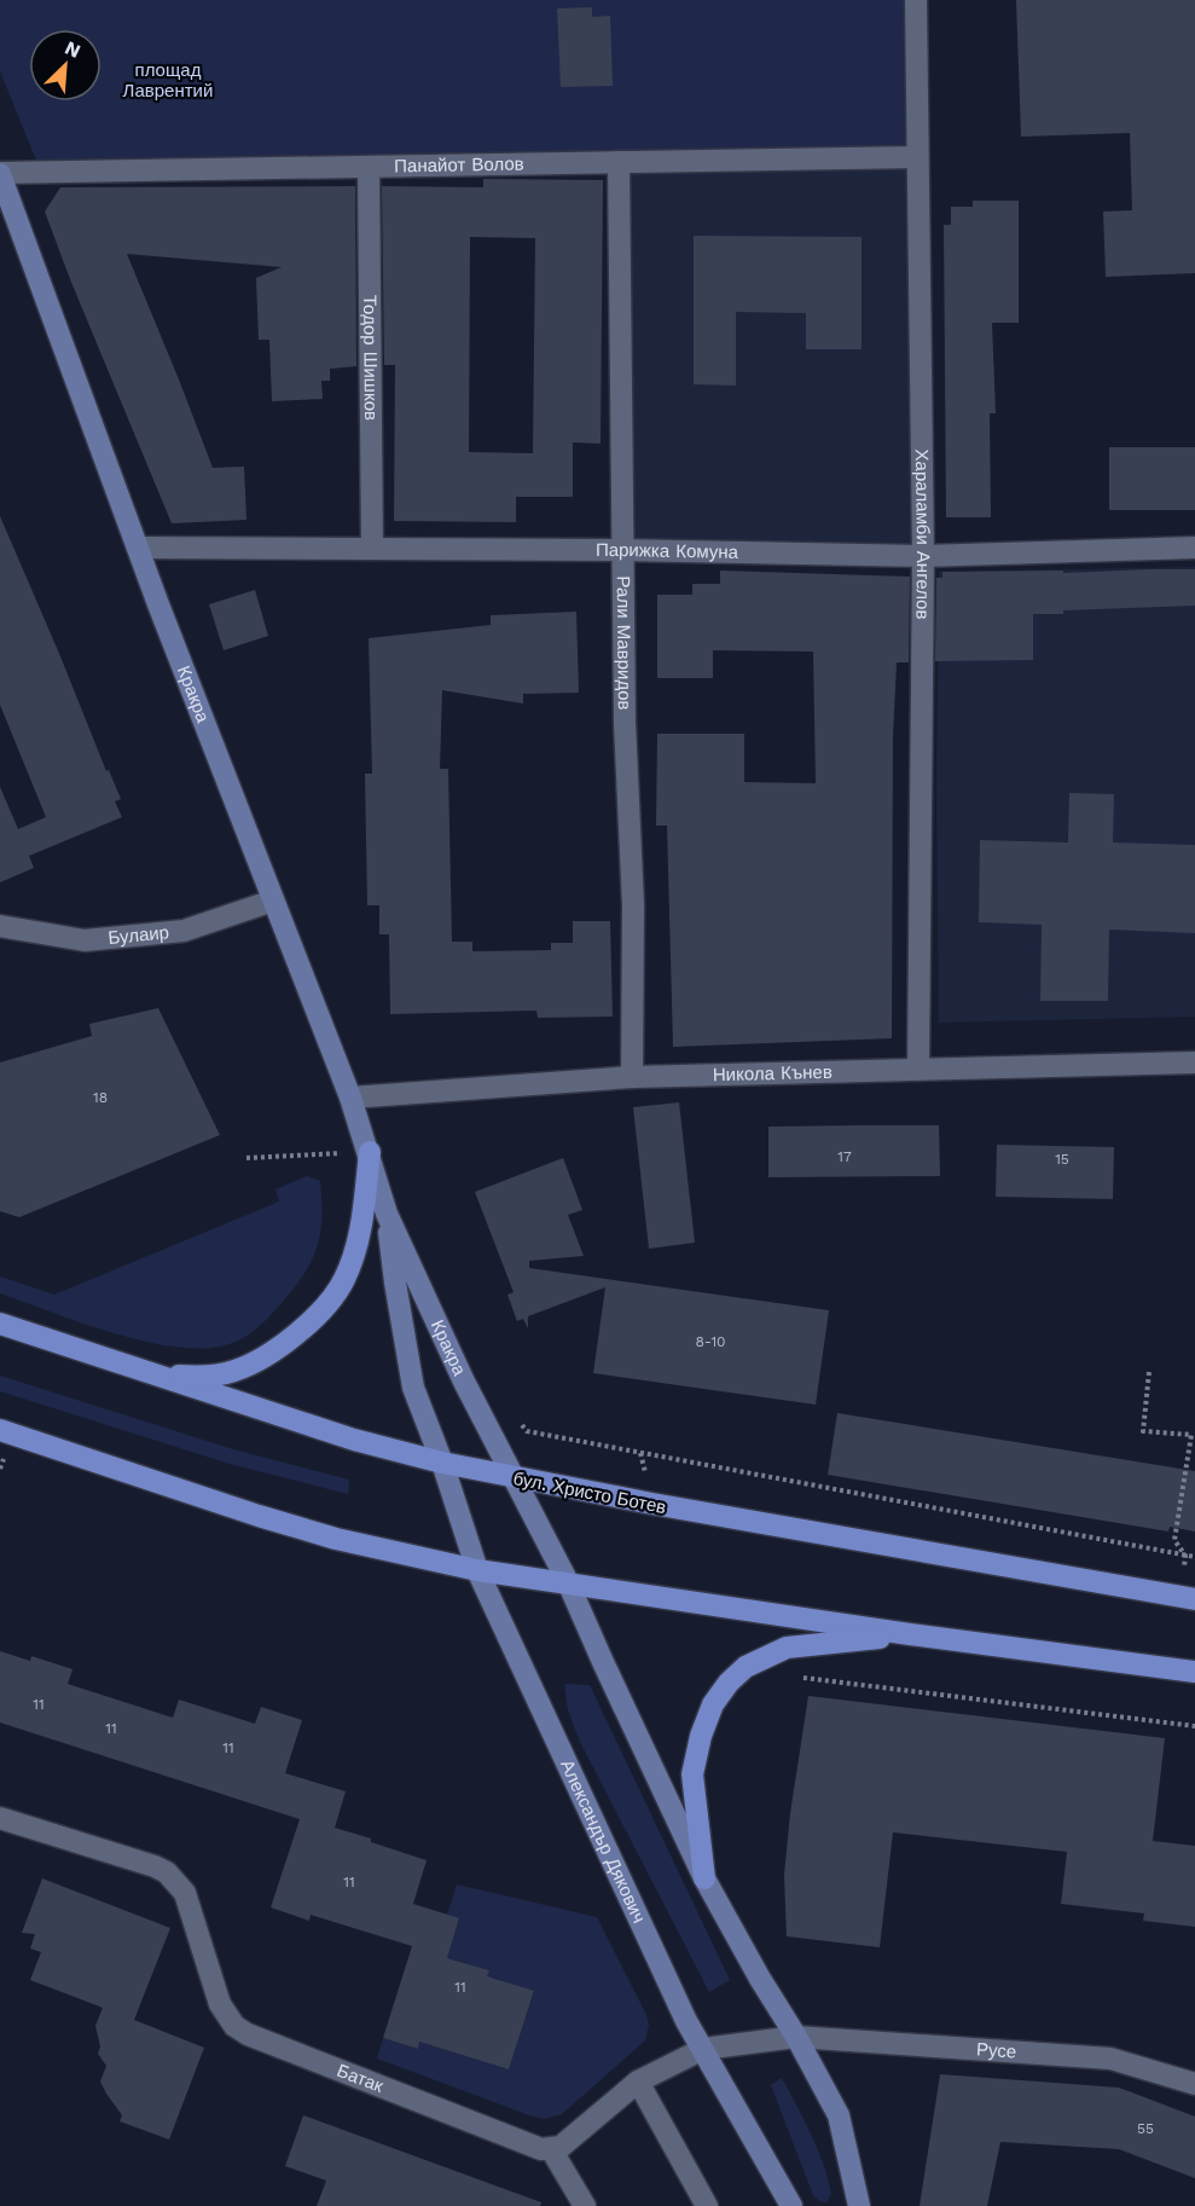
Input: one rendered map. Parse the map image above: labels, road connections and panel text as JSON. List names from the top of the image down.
{
  "streets": {
    "main road": ["бул. Христо Ботев"],
    "street": [
      "Панайот Волов",
      "Тодор Шишков",
      "Хараламби Ангелов",
      "Парижка Комуна",
      "Рали Мавридов",
      "Кракра",
      "Булаир",
      "Никола Кънев",
      "Александър Дякович",
      "Русе",
      "Батак"
    ]
  },
  "crossings": [
    ["Панайот Волов", "Тодор Шишков"],
    ["Панайот Волов", "Хараламби Ангелов"],
    ["Панайот Волов", "Рали Мавридов"],
    ["Панайот Волов", "Кракра"],
    ["Тодор Шишков", "Парижка Комуна"],
    ["Хараламби Ангелов", "Парижка Комуна"],
    ["Хараламби Ангелов", "Никола Кънев"],
    ["Парижка Комуна", "Рали Мавридов"],
    ["Парижка Комуна", "Кракра"],
    ["Рали Мавридов", "Никола Кънев"],
    ["Кракра", "Булаир"],
    ["Кракра", "Никола Кънев"],
    ["Кракра", "бул. Христо Ботев"],
    ["Кракра", "Александър Дякович"],
    ["бул. Христо Ботев", "Александър Дякович"]
  ],
  "parks": ["площад Лаврентий"],
  "house_numbers": [
    "18",
    "17",
    "15",
    "8-10",
    "11",
    "11",
    "11",
    "11",
    "11",
    "55"
  ],
  "north": "top right"
}
